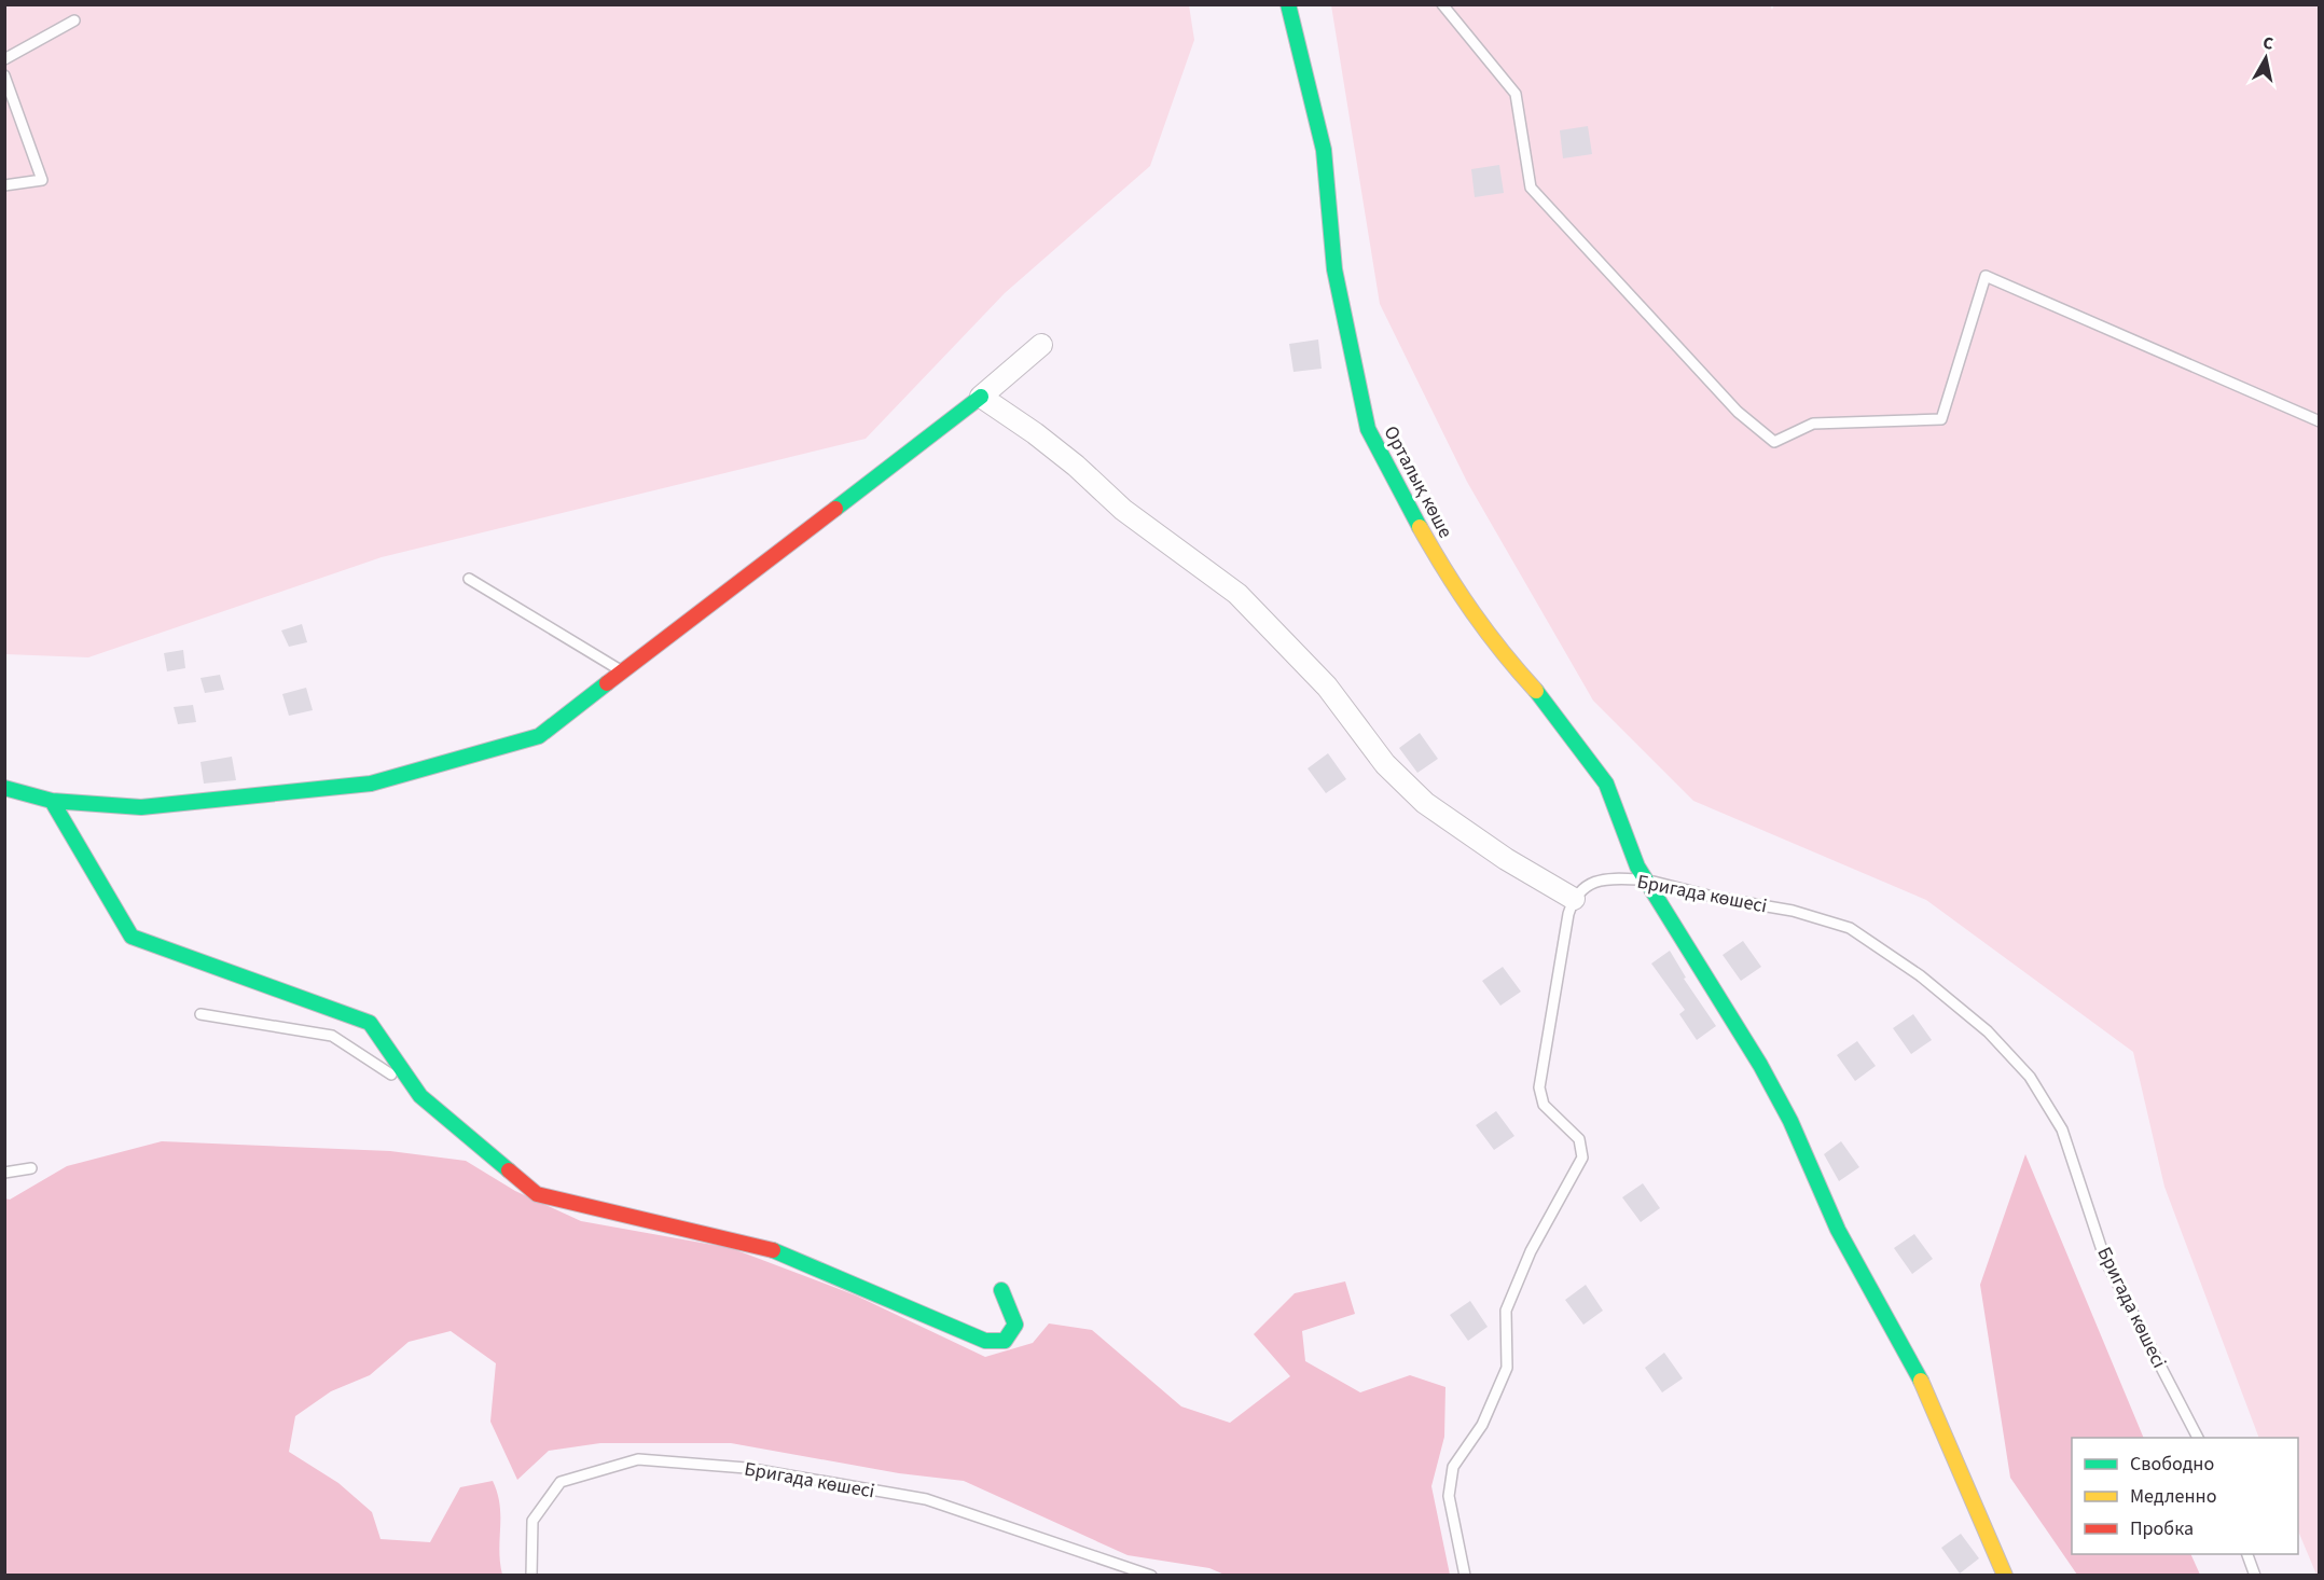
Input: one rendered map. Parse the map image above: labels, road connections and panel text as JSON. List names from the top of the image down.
{
  "streets": {
    "street": ["Орталық көше"],
    "lane": ["Бригада көшесі"]
  },
  "crossings": [
    ["Орталық көше", "Бригада көшесі"]
  ],
  "legend": ["Свободно", "Медленно", "Пробка"],
  "north": "top"
}
